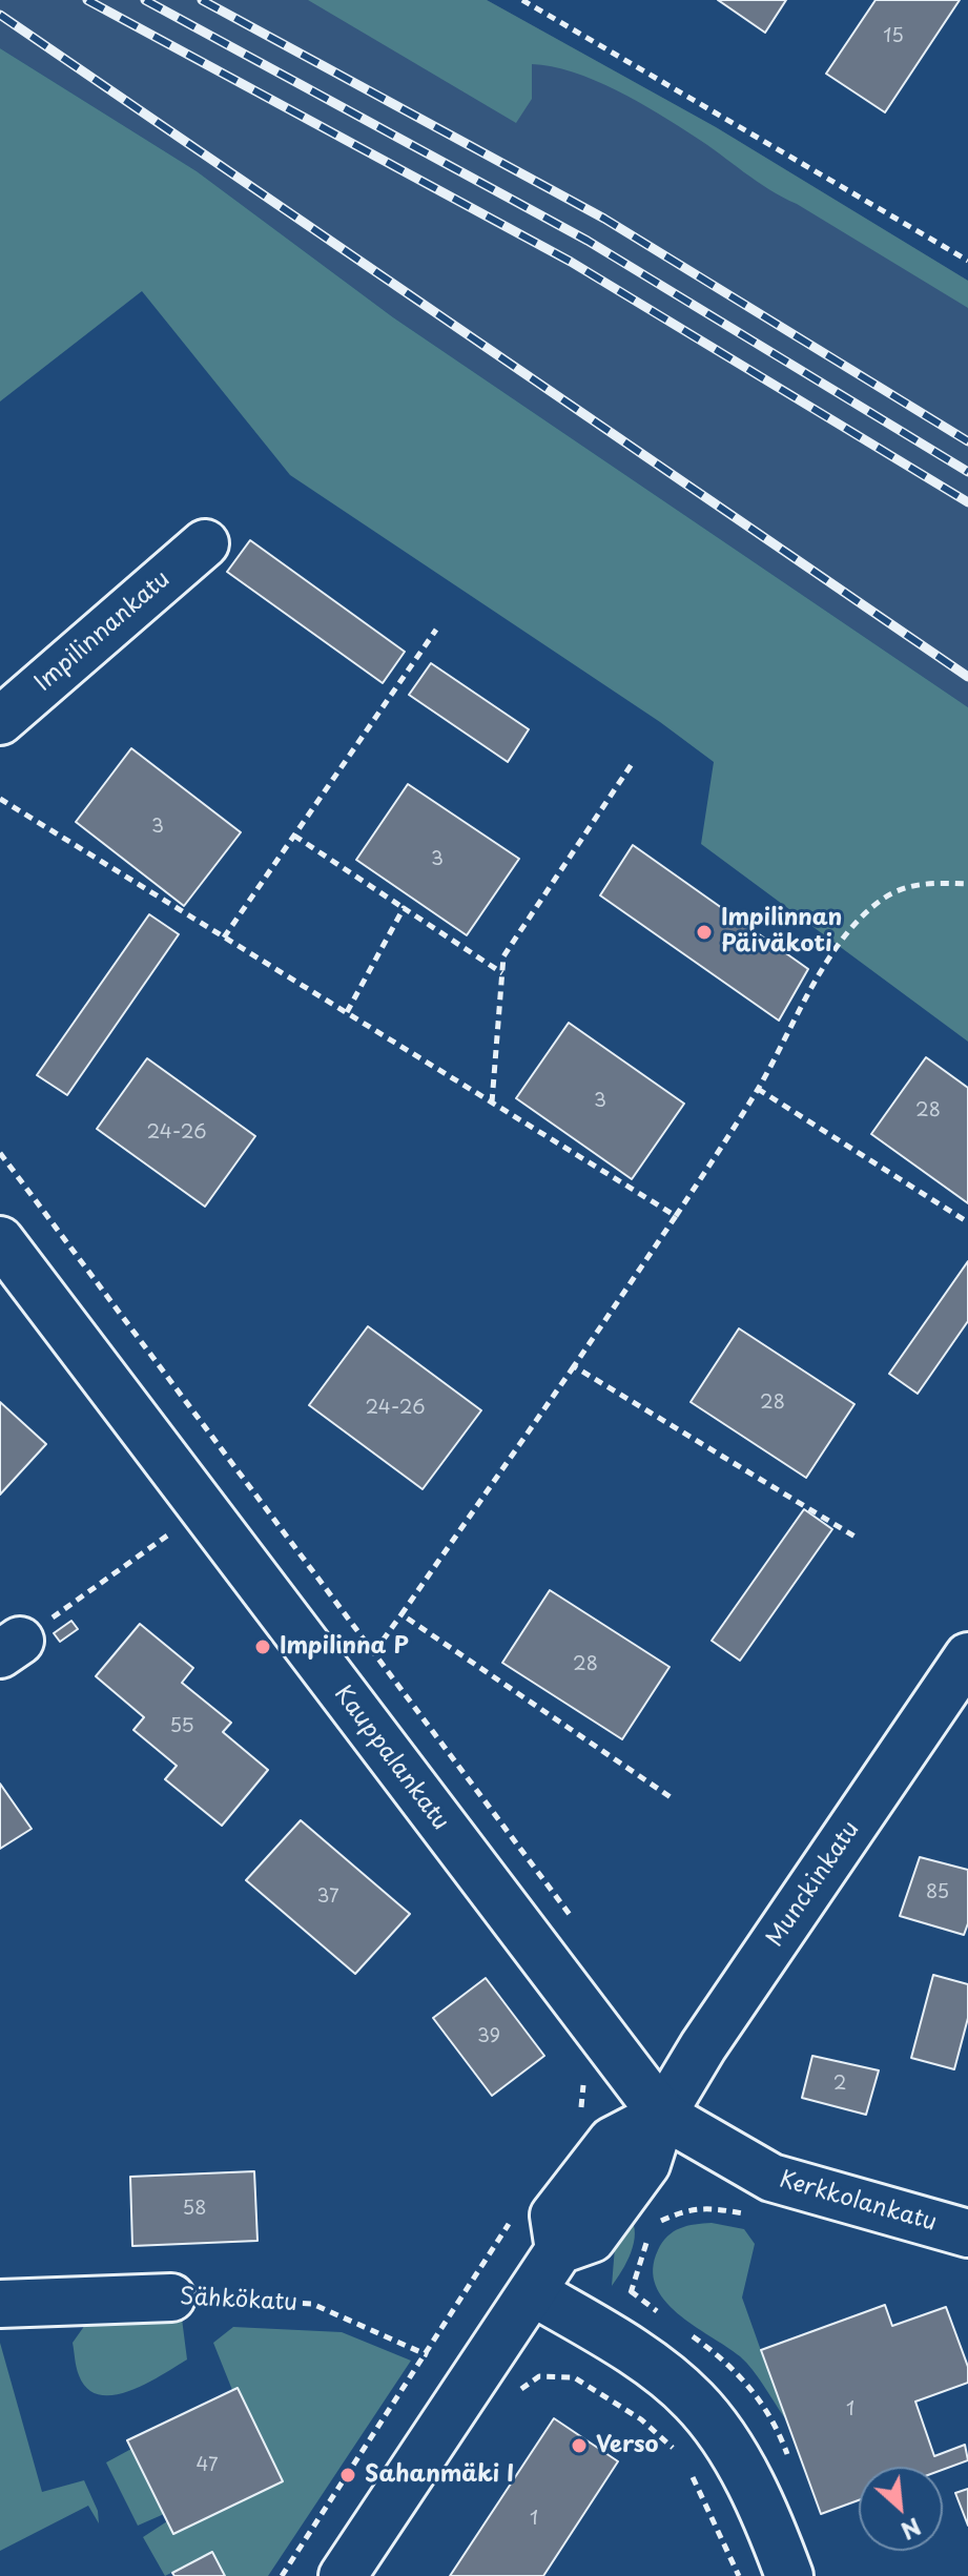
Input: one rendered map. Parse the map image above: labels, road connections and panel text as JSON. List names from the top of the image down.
{
  "streets": {
    "main road": [
      "Impilinnankatu",
      "Kauppalankatu",
      "Munckinkatu",
      "Kerkkolankatu",
      "Sähkökatu"
    ]
  },
  "crossings": [
    ["Kauppalankatu", "Munckinkatu"],
    ["Kauppalankatu", "Kerkkolankatu"],
    ["Munckinkatu", "Kerkkolankatu"]
  ],
  "places": [
    "Impilinnan Päiväkoti",
    "Impilinna P",
    "Verso",
    "Sahanmäki I"
  ],
  "house_numbers": [
    "15",
    "3",
    "3",
    "3",
    "28",
    "24-26",
    "28",
    "24-26",
    "28",
    "55",
    "85",
    "37",
    "39",
    "2",
    "58",
    "1",
    "47",
    "1"
  ],
  "north": "bottom right"
}
